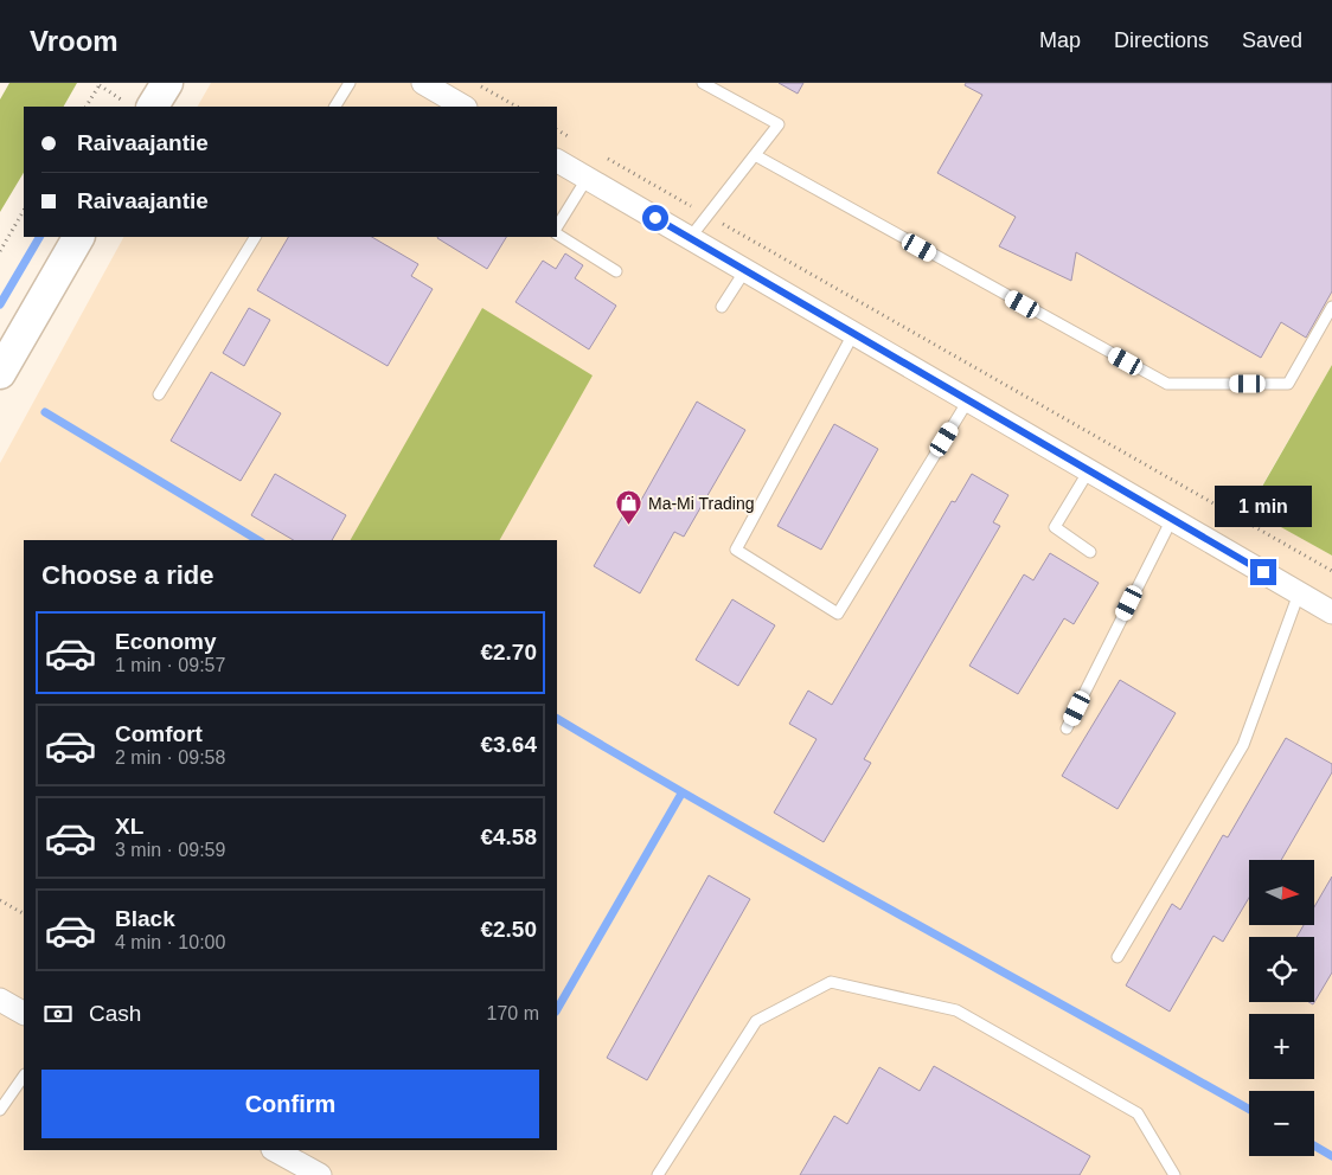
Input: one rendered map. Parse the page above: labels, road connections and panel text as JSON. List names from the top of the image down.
{
  "places": {
    "shop": ["Ma-Mi Trading"]
  },
  "north": "right",
  "page": {
    "header": "Vroom",
    "nav": ["Map", "Directions", "Saved"],
    "banner": ["Raivaajantie", "Raivaajantie"],
    "bubble": "1 min",
    "heading": "Choose a ride",
    "list": [
      {
        "name": "Economy",
        "note": "1 min · 09:57",
        "value": "€2.70"
      },
      {
        "name": "Comfort",
        "note": "2 min · 09:58",
        "value": "€3.64"
      },
      {
        "name": "XL",
        "note": "3 min · 09:59",
        "value": "€4.58"
      },
      {
        "name": "Black",
        "note": "4 min · 10:00",
        "value": "€2.50"
      }
    ],
    "map_buttons": ["+", "−"],
    "pay": ["Cash", "170 m"],
    "buttons": "Confirm"
  }
}
